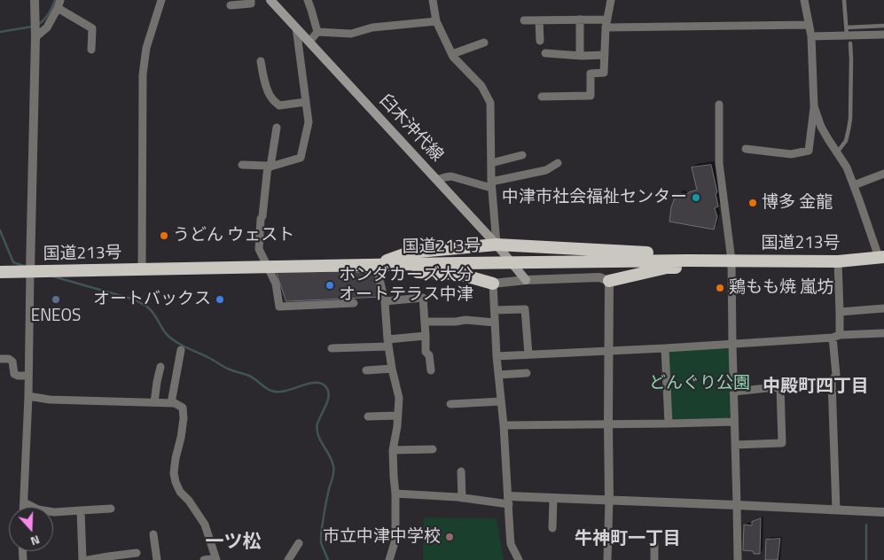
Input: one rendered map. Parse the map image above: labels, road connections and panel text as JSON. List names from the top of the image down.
{
  "streets": {
    "highway": ["国道213号"],
    "main road": ["臼木沖代線"]
  },
  "districts": ["中殿町四丁目", "牛神町一丁目", "一ツ松"],
  "parks": ["どんぐり公園"],
  "places": [
    "中津市社会福祉センター",
    "博多 金龍",
    "うどん ウェスト",
    "ホンダカーズ大分 オートテラス中津",
    "鶏もも焼 嵐坊",
    "ENEOS",
    "オートバックス",
    "市立中津中学校"
  ],
  "north": "bottom"
}
